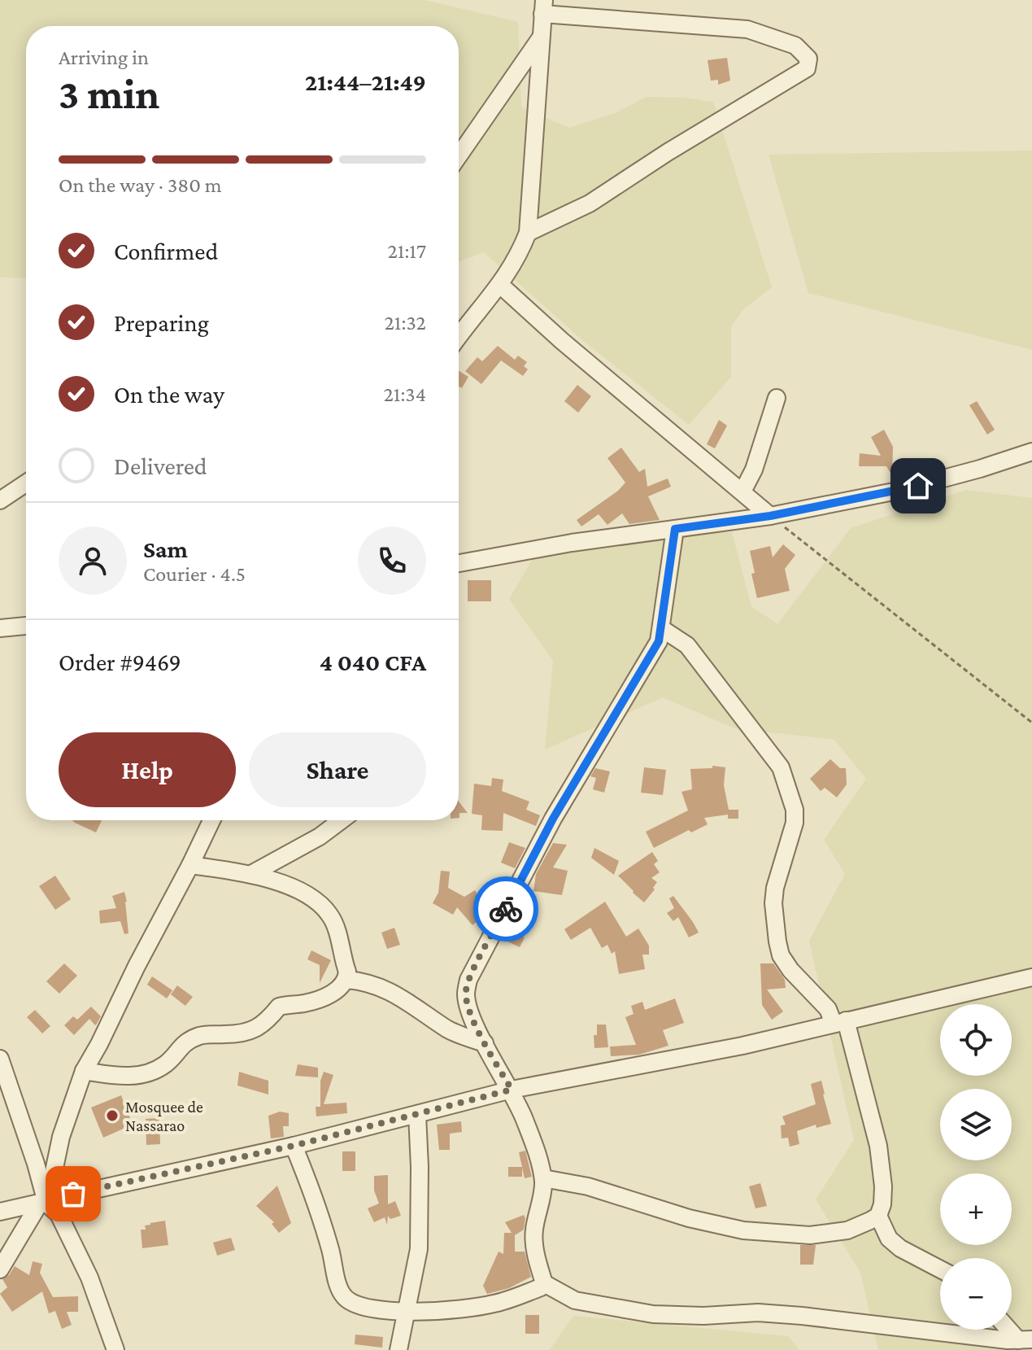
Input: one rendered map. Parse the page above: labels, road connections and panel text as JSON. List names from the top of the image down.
{
  "places": ["Mosquee de Nassarao"],
  "page": {
    "heading": ["3 min", "Arriving in", "21:44–21:49"],
    "panel": [
      "Sam",
      "Courier · 4.5",
      "Order #9469",
      "4 040 CFA"
    ],
    "bar": "On the way · 380 m",
    "list": [
      ["Confirmed", "21:17"],
      ["Preparing", "21:32"],
      ["On the way", "21:34"],
      "Delivered"
    ],
    "buttons": ["Help", "Share"],
    "map_buttons": ["+", "−"]
  }
}
